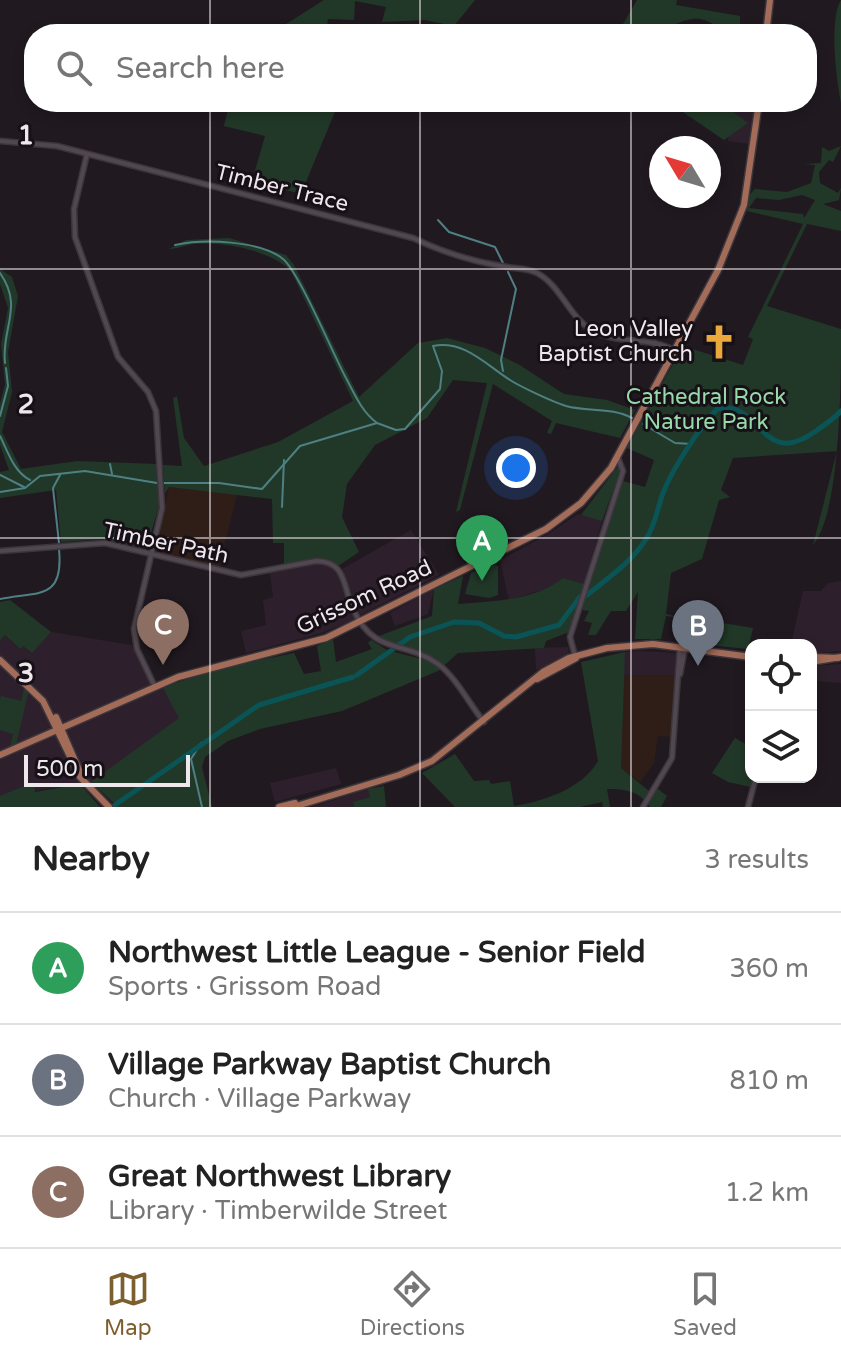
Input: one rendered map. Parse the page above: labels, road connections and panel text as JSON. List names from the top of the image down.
{
  "streets": {
    "main road": ["Grissom Road"],
    "street": ["Timber Trace", "Timber Path"]
  },
  "crossings": [
    ["Timber Trace", "Grissom Road"],
    ["Timber Path", "Grissom Road"]
  ],
  "parks": ["Cathedral Rock Nature Park"],
  "places": {
    "church": ["Leon Valley Baptist Church"]
  },
  "scale_bar": "500 m",
  "north": "top left",
  "page": {
    "search": "Search here",
    "pins": ["A", "C", "B"],
    "scale": "500 m",
    "heading": ["Nearby", "3 results"],
    "list": [
      {
        "mark": "A",
        "name": "Northwest Little League - Senior Field",
        "note": "Sports · Grissom Road",
        "value": "360 m"
      },
      {
        "mark": "B",
        "name": "Village Parkway Baptist Church",
        "note": "Church · Village Parkway",
        "value": "810 m"
      },
      {
        "mark": "C",
        "name": "Great Northwest Library",
        "note": "Library · Timberwilde Street",
        "value": "1.2 km"
      }
    ],
    "nav": ["Map", "Directions", "Saved"]
  },
  "grid": {
    "rows": ["1", "2", "3"]
  }
}
